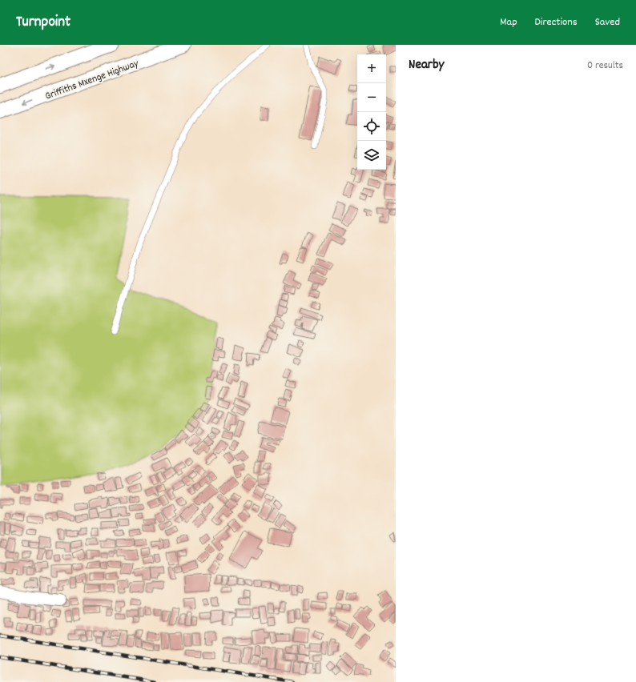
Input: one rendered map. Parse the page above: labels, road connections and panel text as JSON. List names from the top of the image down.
{
  "streets": {
    "street": ["Griffiths Mxenge Highway"]
  },
  "page": {
    "header": "Turnpoint",
    "nav": ["Map", "Directions", "Saved"],
    "heading": ["Nearby", "0 results"],
    "map_buttons": ["+", "−"]
  }
}
